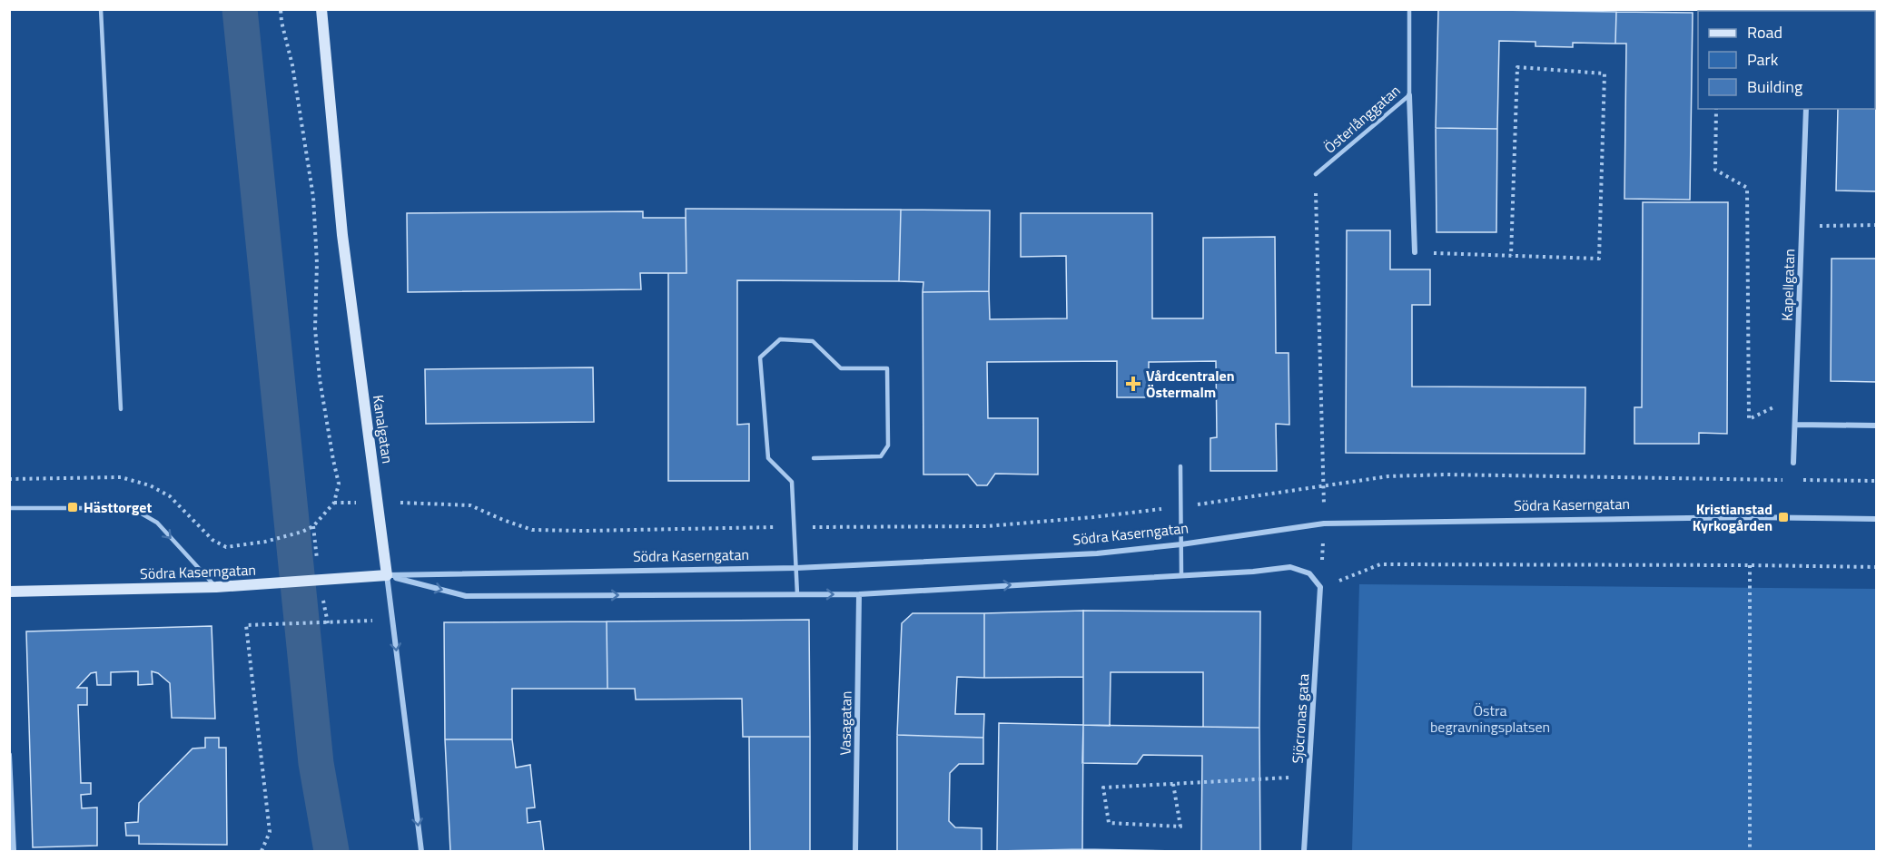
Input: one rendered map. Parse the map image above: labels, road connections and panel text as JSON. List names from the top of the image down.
{
  "streets": {
    "street": [
      "Kapellgatan",
      "Kanalgatan",
      "Södra Kaserngatan",
      "Sjöcronas gata",
      "Vasagatan"
    ],
    "lane": ["Österlånggatan"]
  },
  "crossings": [
    ["Kanalgatan", "Södra Kaserngatan"],
    ["Södra Kaserngatan", "Sjöcronas gata"],
    ["Södra Kaserngatan", "Vasagatan"]
  ],
  "parks": ["Östra begravningsplatsen"],
  "places": {
    "health": ["Vårdcentralen Östermalm"],
    "transit": ["Hästtorget", "Kristianstad Kyrkogården"]
  },
  "legend": ["Road", "Park", "Building"]
}
